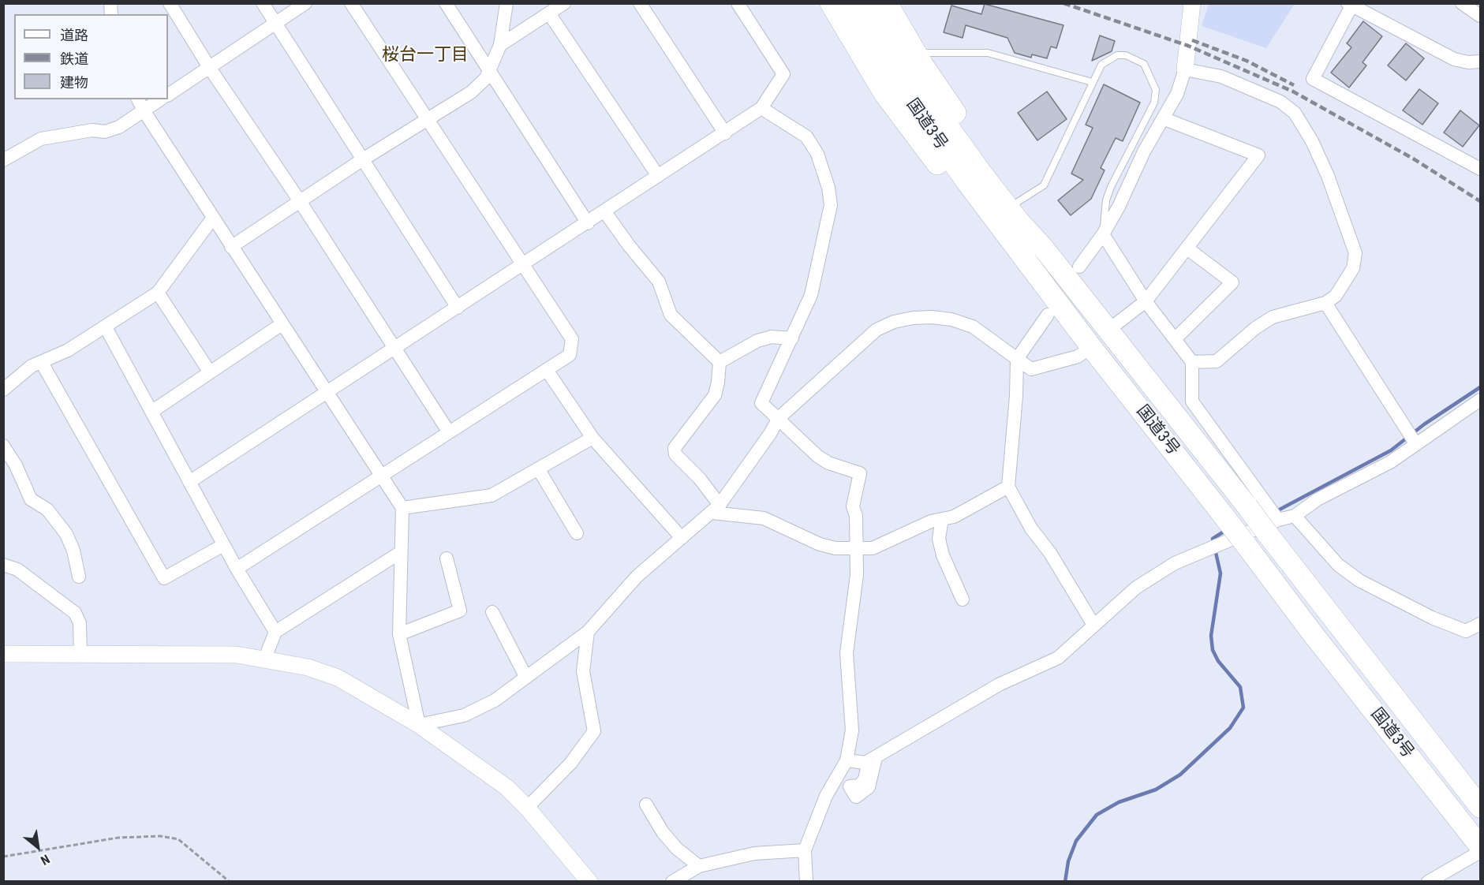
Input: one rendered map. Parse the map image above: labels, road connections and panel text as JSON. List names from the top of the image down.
{
  "streets": {
    "highway": ["国道3号"]
  },
  "districts": ["桜台一丁目"],
  "legend": ["道路", "鉄道", "建物"],
  "north": "bottom right"
}
